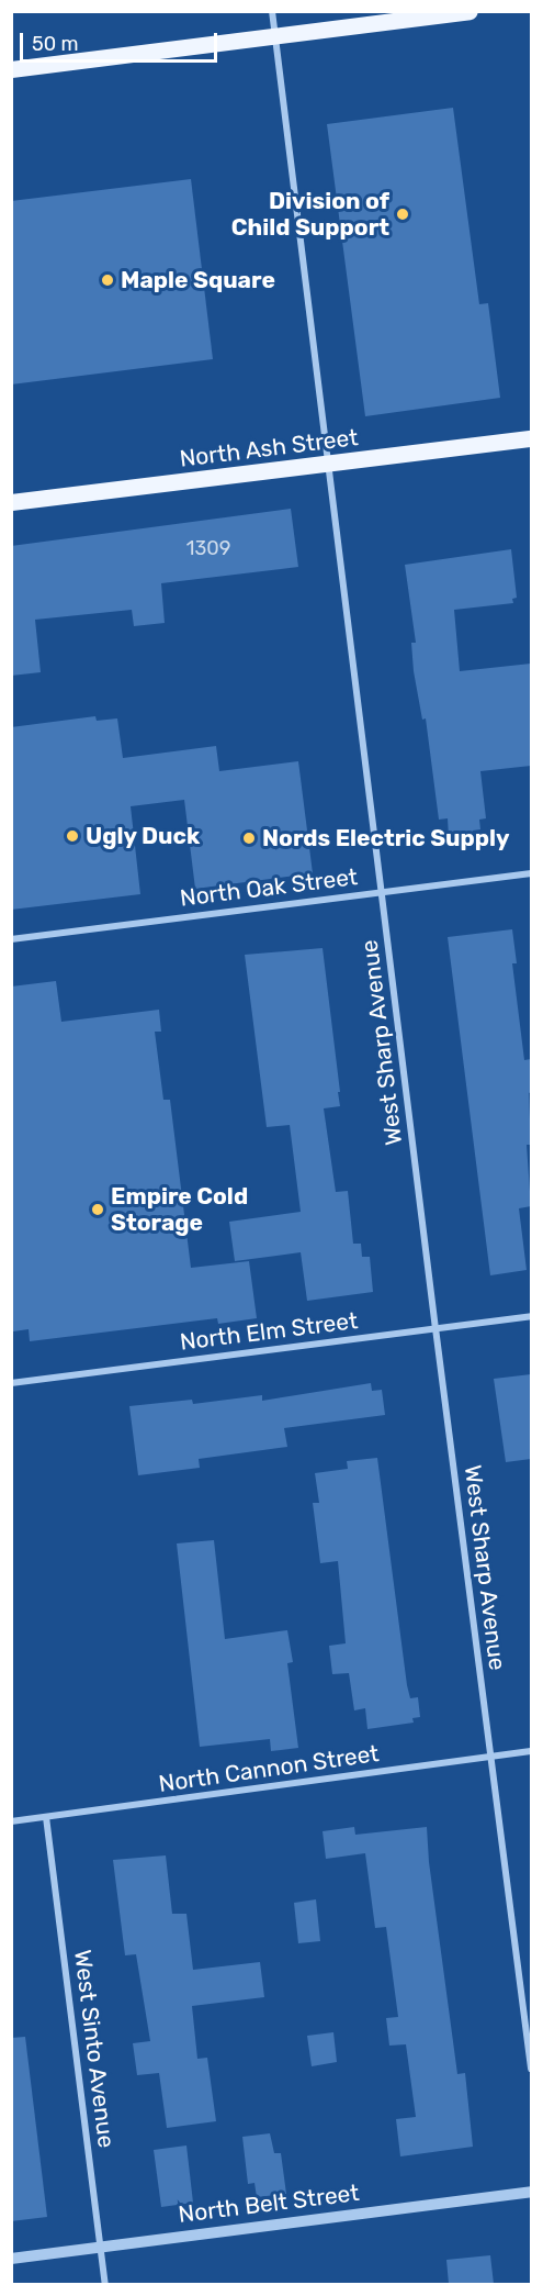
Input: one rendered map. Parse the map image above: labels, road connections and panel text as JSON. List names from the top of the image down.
{
  "streets": {
    "main road": ["North Ash Street"],
    "street": [
      "North Oak Street",
      "West Sharp Avenue",
      "North Elm Street",
      "North Cannon Street",
      "West Sinto Avenue",
      "North Belt Street"
    ]
  },
  "crossings": [
    ["North Ash Street", "West Sharp Avenue"],
    ["North Oak Street", "West Sharp Avenue"],
    ["West Sharp Avenue", "North Elm Street"],
    ["West Sharp Avenue", "North Cannon Street"],
    ["North Cannon Street", "West Sinto Avenue"],
    ["West Sinto Avenue", "North Belt Street"]
  ],
  "places": [
    "Division of Child Support",
    "Maple Square",
    "Ugly Duck",
    "Nords Electric Supply",
    "Empire Cold Storage"
  ],
  "house_numbers": ["1309"],
  "scale_bar": "50 m"
}
